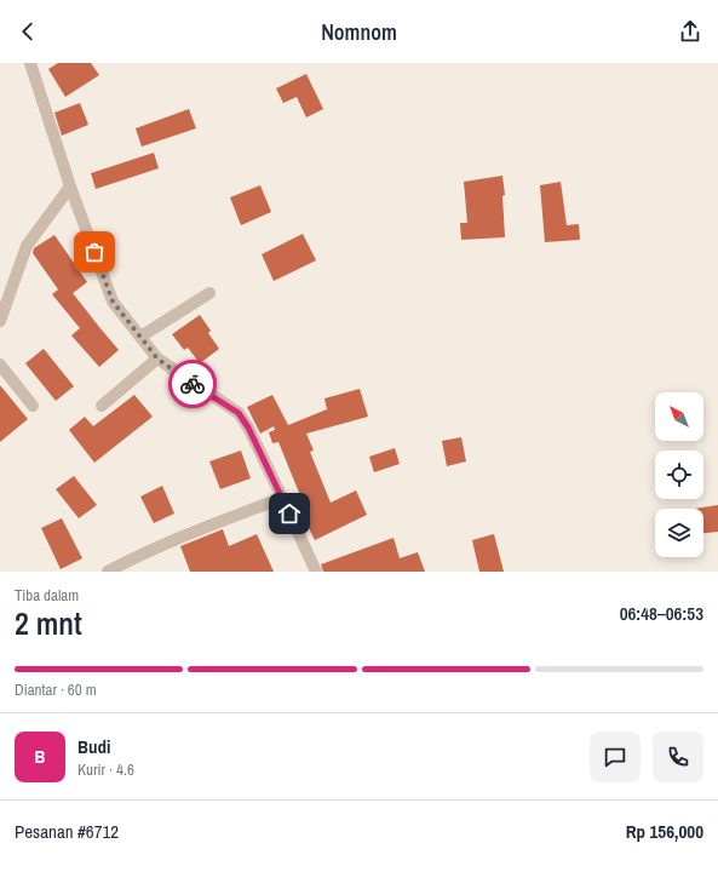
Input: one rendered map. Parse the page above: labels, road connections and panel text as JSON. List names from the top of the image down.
{
  "north": "top left",
  "page": {
    "header": "Nomnom",
    "heading": ["2 mnt", "Tiba dalam", "06:48–06:53"],
    "panel": [
      "Budi",
      "Kurir · 4.6",
      "Pesanan #6712",
      "Rp 156,000"
    ],
    "bar": "Diantar · 60 m",
    "round": "B"
  }
}
